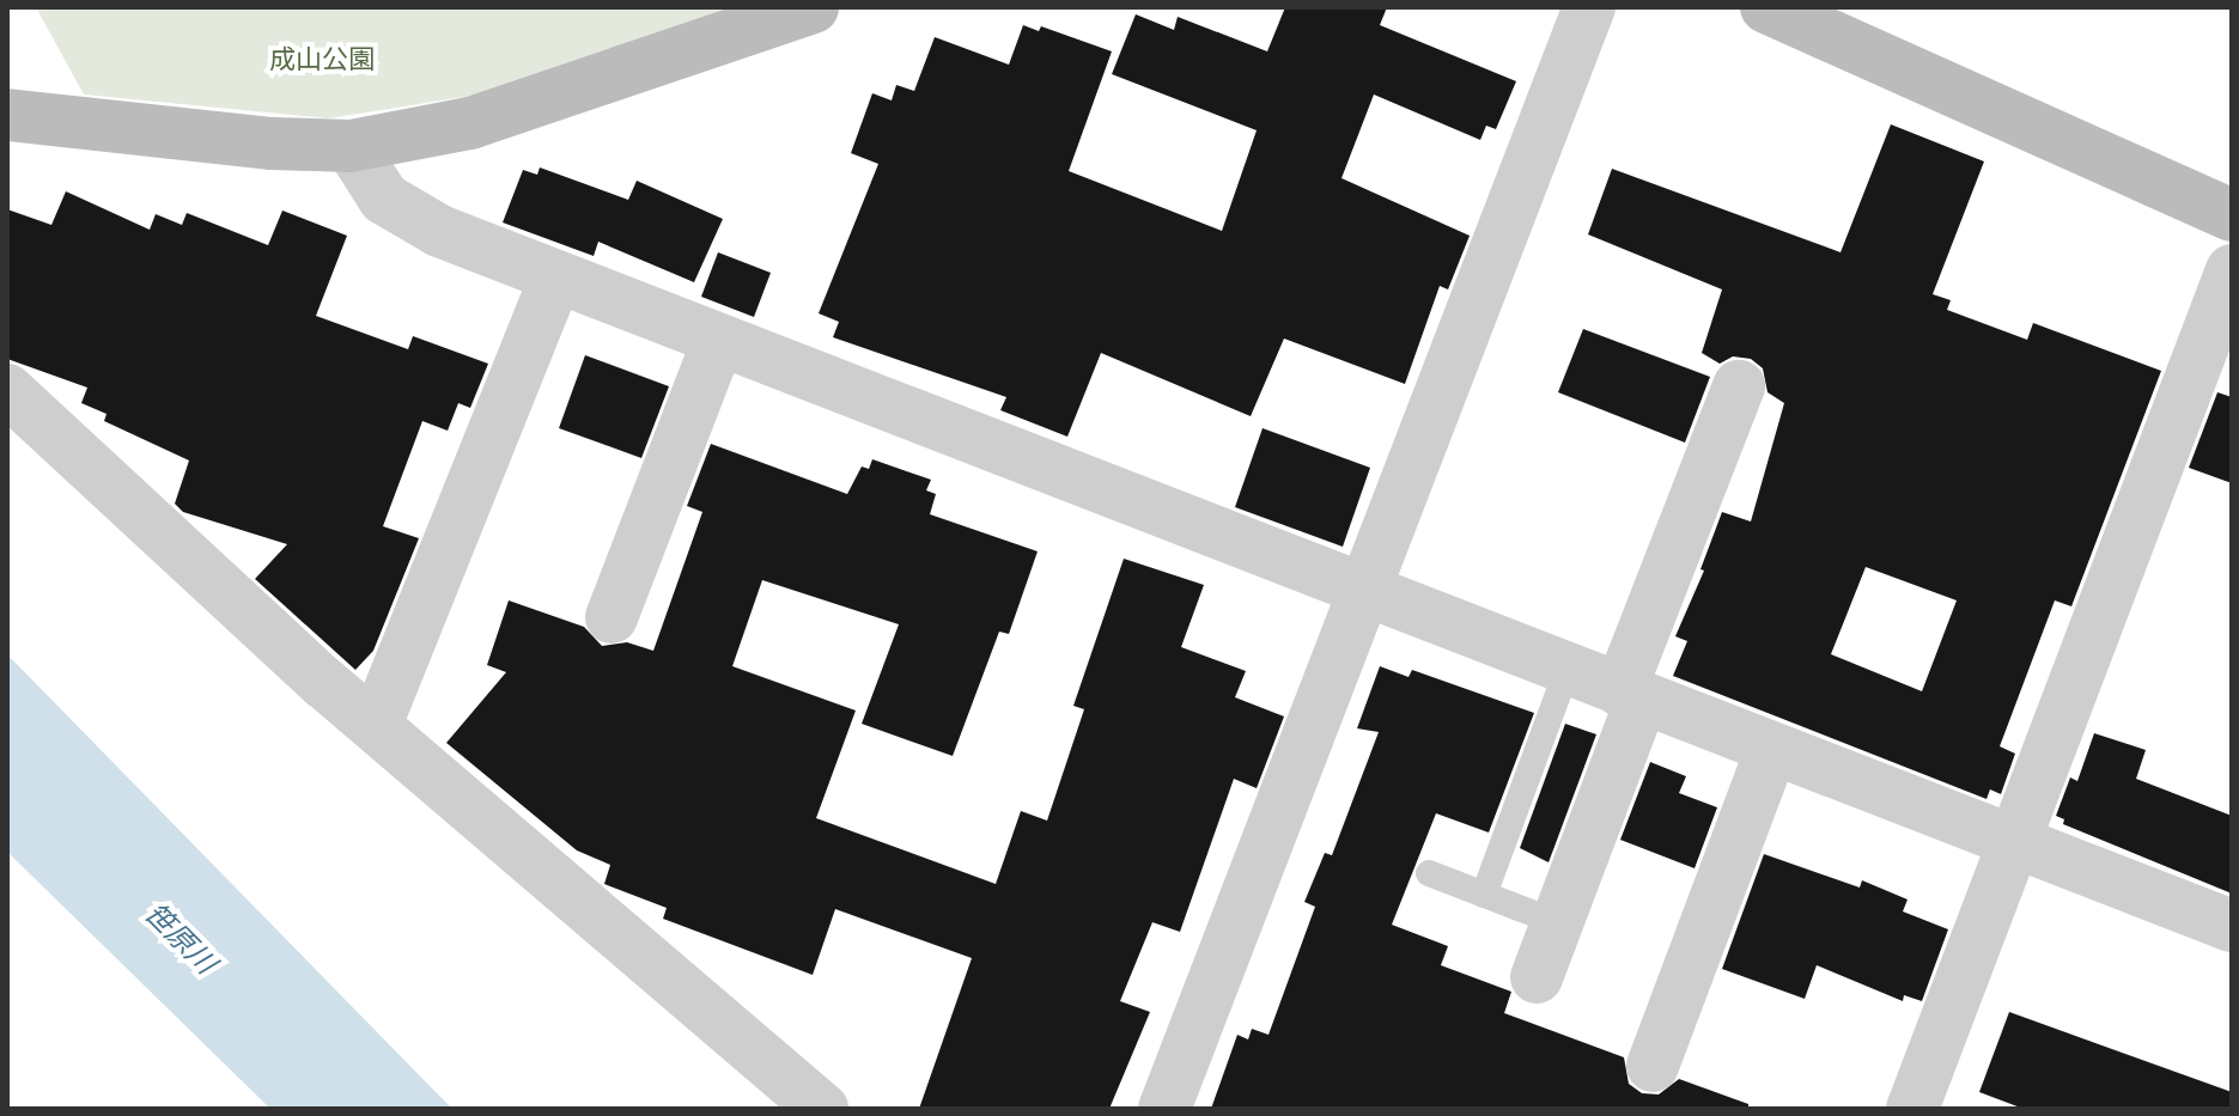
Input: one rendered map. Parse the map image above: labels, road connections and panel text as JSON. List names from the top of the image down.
{
  "water": ["笹原川"],
  "parks": ["成山公園"]
}
